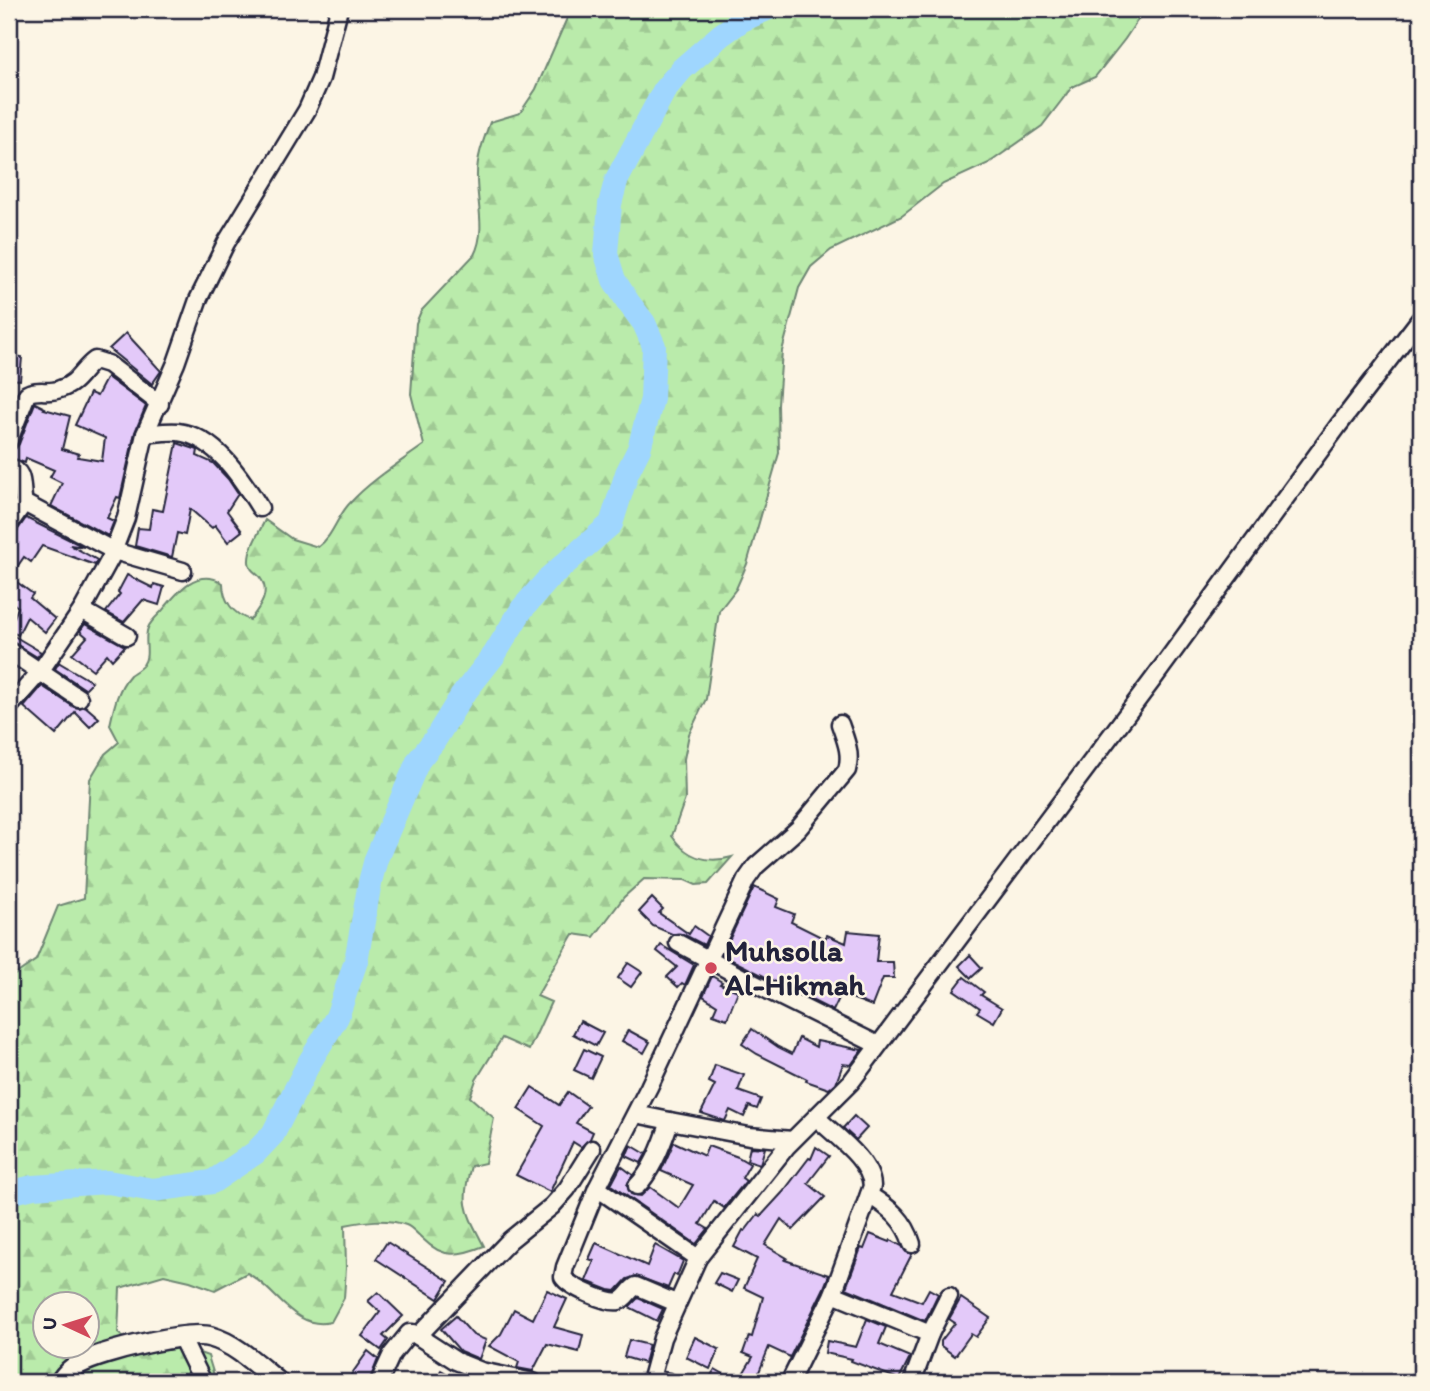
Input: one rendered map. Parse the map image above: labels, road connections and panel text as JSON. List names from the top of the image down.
{
  "places": ["Muhsolla Al-Hikmah"],
  "north": "left"
}
